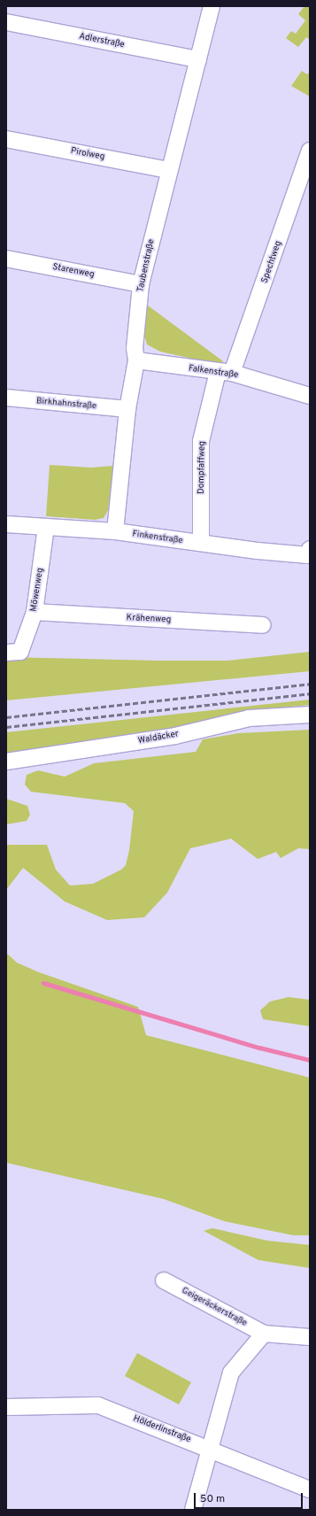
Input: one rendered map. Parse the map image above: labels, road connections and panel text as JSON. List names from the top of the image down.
{
  "streets": {
    "street": [
      "Adlerstraße",
      "Pirolweg",
      "Spechtweg",
      "Taubenstraße",
      "Starenweg",
      "Falkenstraße",
      "Birkhahnstraße",
      "Dompfaffweg",
      "Finkenstraße",
      "Möwenweg",
      "Krähenweg",
      "Waldäcker",
      "Geigeräckerstraße",
      "Hölderlinstraße"
    ]
  },
  "crossings": [
    ["Adlerstraße", "Taubenstraße"],
    ["Pirolweg", "Taubenstraße"],
    ["Spechtweg", "Falkenstraße"],
    ["Spechtweg", "Dompfaffweg"],
    ["Taubenstraße", "Starenweg"],
    ["Taubenstraße", "Falkenstraße"],
    ["Taubenstraße", "Birkhahnstraße"],
    ["Taubenstraße", "Finkenstraße"],
    ["Falkenstraße", "Dompfaffweg"],
    ["Dompfaffweg", "Finkenstraße"],
    ["Finkenstraße", "Möwenweg"],
    ["Möwenweg", "Krähenweg"]
  ],
  "scale_bar": "50 m"
}
